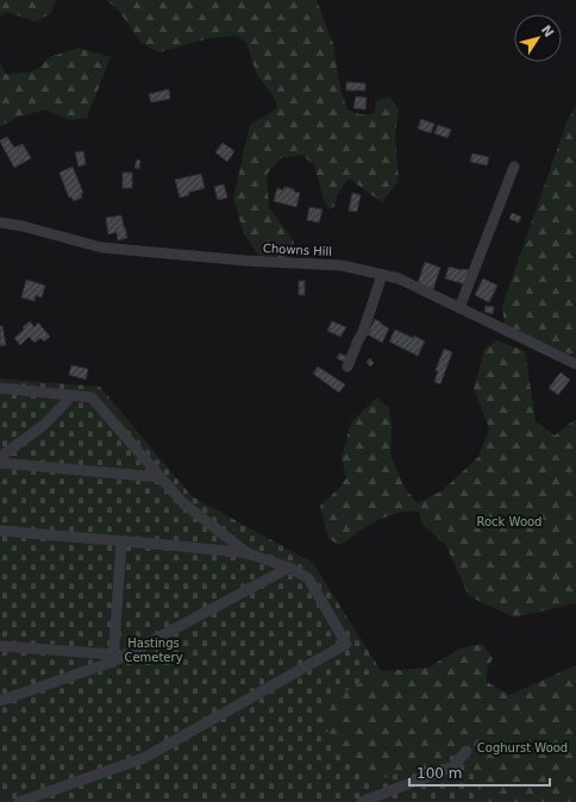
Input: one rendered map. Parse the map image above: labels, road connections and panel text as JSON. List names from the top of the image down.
{
  "streets": {
    "street": ["Chowns Hill"]
  },
  "parks": ["Rock Wood", "Hastings Cemetery", "Coghurst Wood"],
  "scale_bar": "100 m",
  "north": "top right"
}
